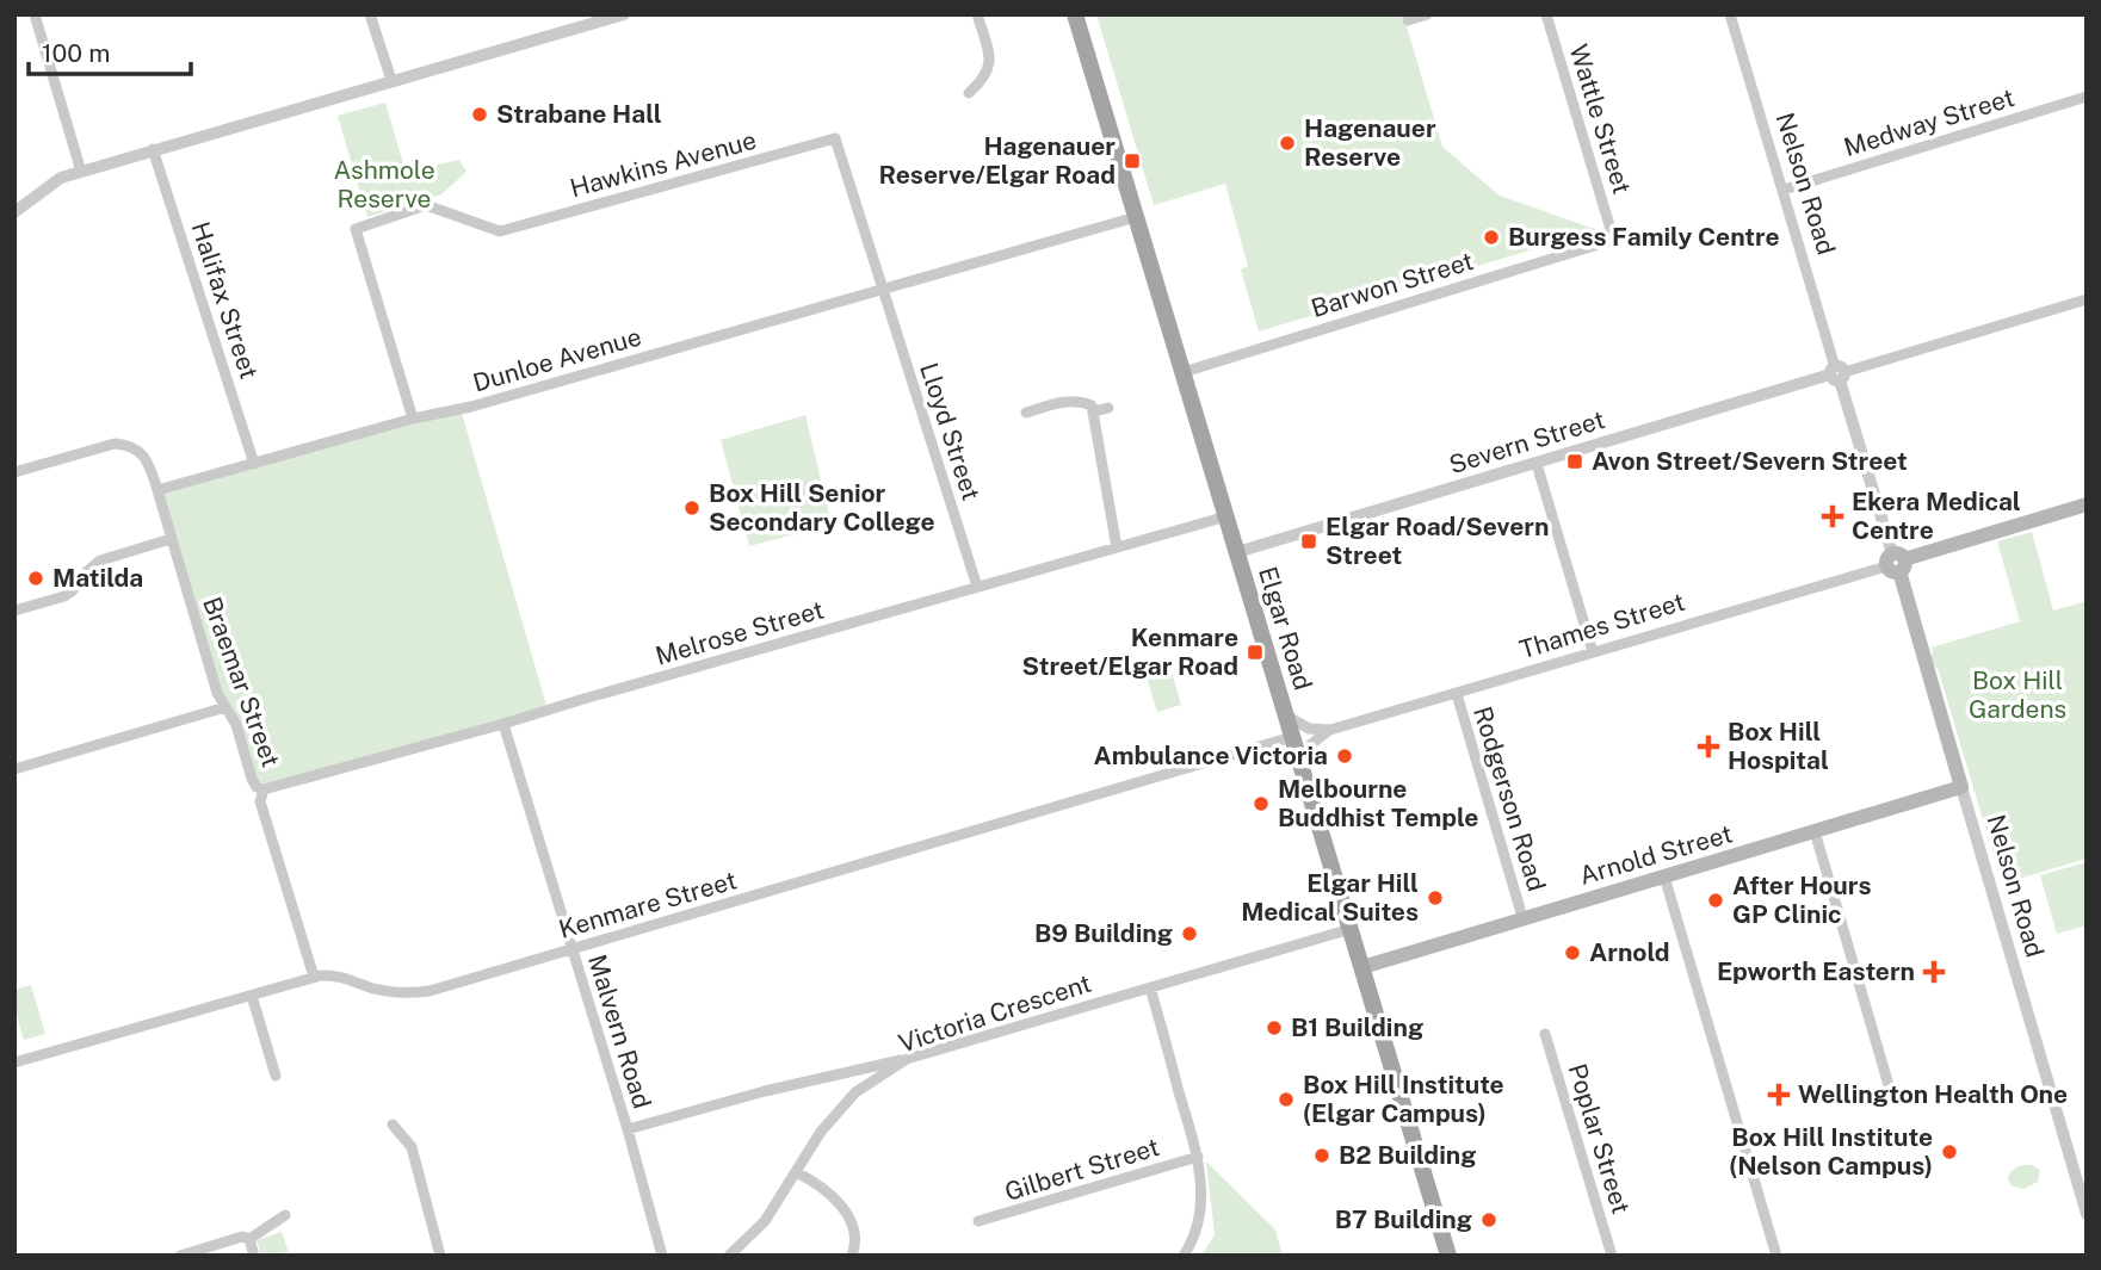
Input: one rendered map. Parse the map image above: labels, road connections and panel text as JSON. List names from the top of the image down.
{
  "streets": {
    "main road": [
      "Nelson Road",
      "Thames Street",
      "Elgar Road",
      "Arnold Street"
    ],
    "street": [
      "Wattle Street",
      "Medway Street",
      "Hawkins Avenue",
      "Barwon Street",
      "Halifax Street",
      "Dunloe Avenue",
      "Lloyd Street",
      "Severn Street",
      "Melrose Street",
      "Braemar Street",
      "Rodgerson Road",
      "Kenmare Street",
      "Victoria Crescent",
      "Malvern Road",
      "Poplar Street",
      "Gilbert Street"
    ]
  },
  "crossings": [
    ["Wattle Street", "Barwon Street"],
    ["Medway Street", "Nelson Road"],
    ["Hawkins Avenue", "Dunloe Avenue"],
    ["Hawkins Avenue", "Lloyd Street"],
    ["Nelson Road", "Severn Street"],
    ["Nelson Road", "Thames Street"],
    ["Nelson Road", "Arnold Street"],
    ["Barwon Street", "Elgar Road"],
    ["Halifax Street", "Dunloe Avenue"],
    ["Dunloe Avenue", "Lloyd Street"],
    ["Dunloe Avenue", "Elgar Road"],
    ["Dunloe Avenue", "Braemar Street"],
    ["Lloyd Street", "Melrose Street"],
    ["Severn Street", "Elgar Road"],
    ["Thames Street", "Rodgerson Road"],
    ["Elgar Road", "Melrose Street"],
    ["Elgar Road", "Arnold Street"],
    ["Elgar Road", "Kenmare Street"],
    ["Elgar Road", "Victoria Crescent"],
    ["Melrose Street", "Braemar Street"],
    ["Melrose Street", "Malvern Road"],
    ["Braemar Street", "Kenmare Street"],
    ["Rodgerson Road", "Arnold Street"],
    ["Kenmare Street", "Malvern Road"]
  ],
  "parks": ["Ashmole Reserve", "Box Hill Gardens"],
  "places": {
    "other": [
      "Strabane Hall",
      "Hagenauer Reserve",
      "Burgess Family Centre",
      "Box Hill Senior Secondary College",
      "Matilda",
      "Ambulance Victoria",
      "Melbourne Buddhist Temple",
      "Elgar Hill Medical Suites",
      "After Hours GP Clinic",
      "B9 Building",
      "Arnold",
      "B1 Building",
      "Box Hill Institute (Elgar Campus)",
      "Box Hill Institute (Nelson Campus)",
      "B2 Building",
      "B7 Building"
    ],
    "transit": [
      "Hagenauer Reserve/Elgar Road",
      "Avon Street/Severn Street",
      "Elgar Road/Severn Street",
      "Kenmare Street/Elgar Road"
    ],
    "health": [
      "Ekera Medical Centre",
      "Box Hill Hospital",
      "Epworth Eastern",
      "Wellington Health One"
    ]
  },
  "scale_bar": "100 m"
}
